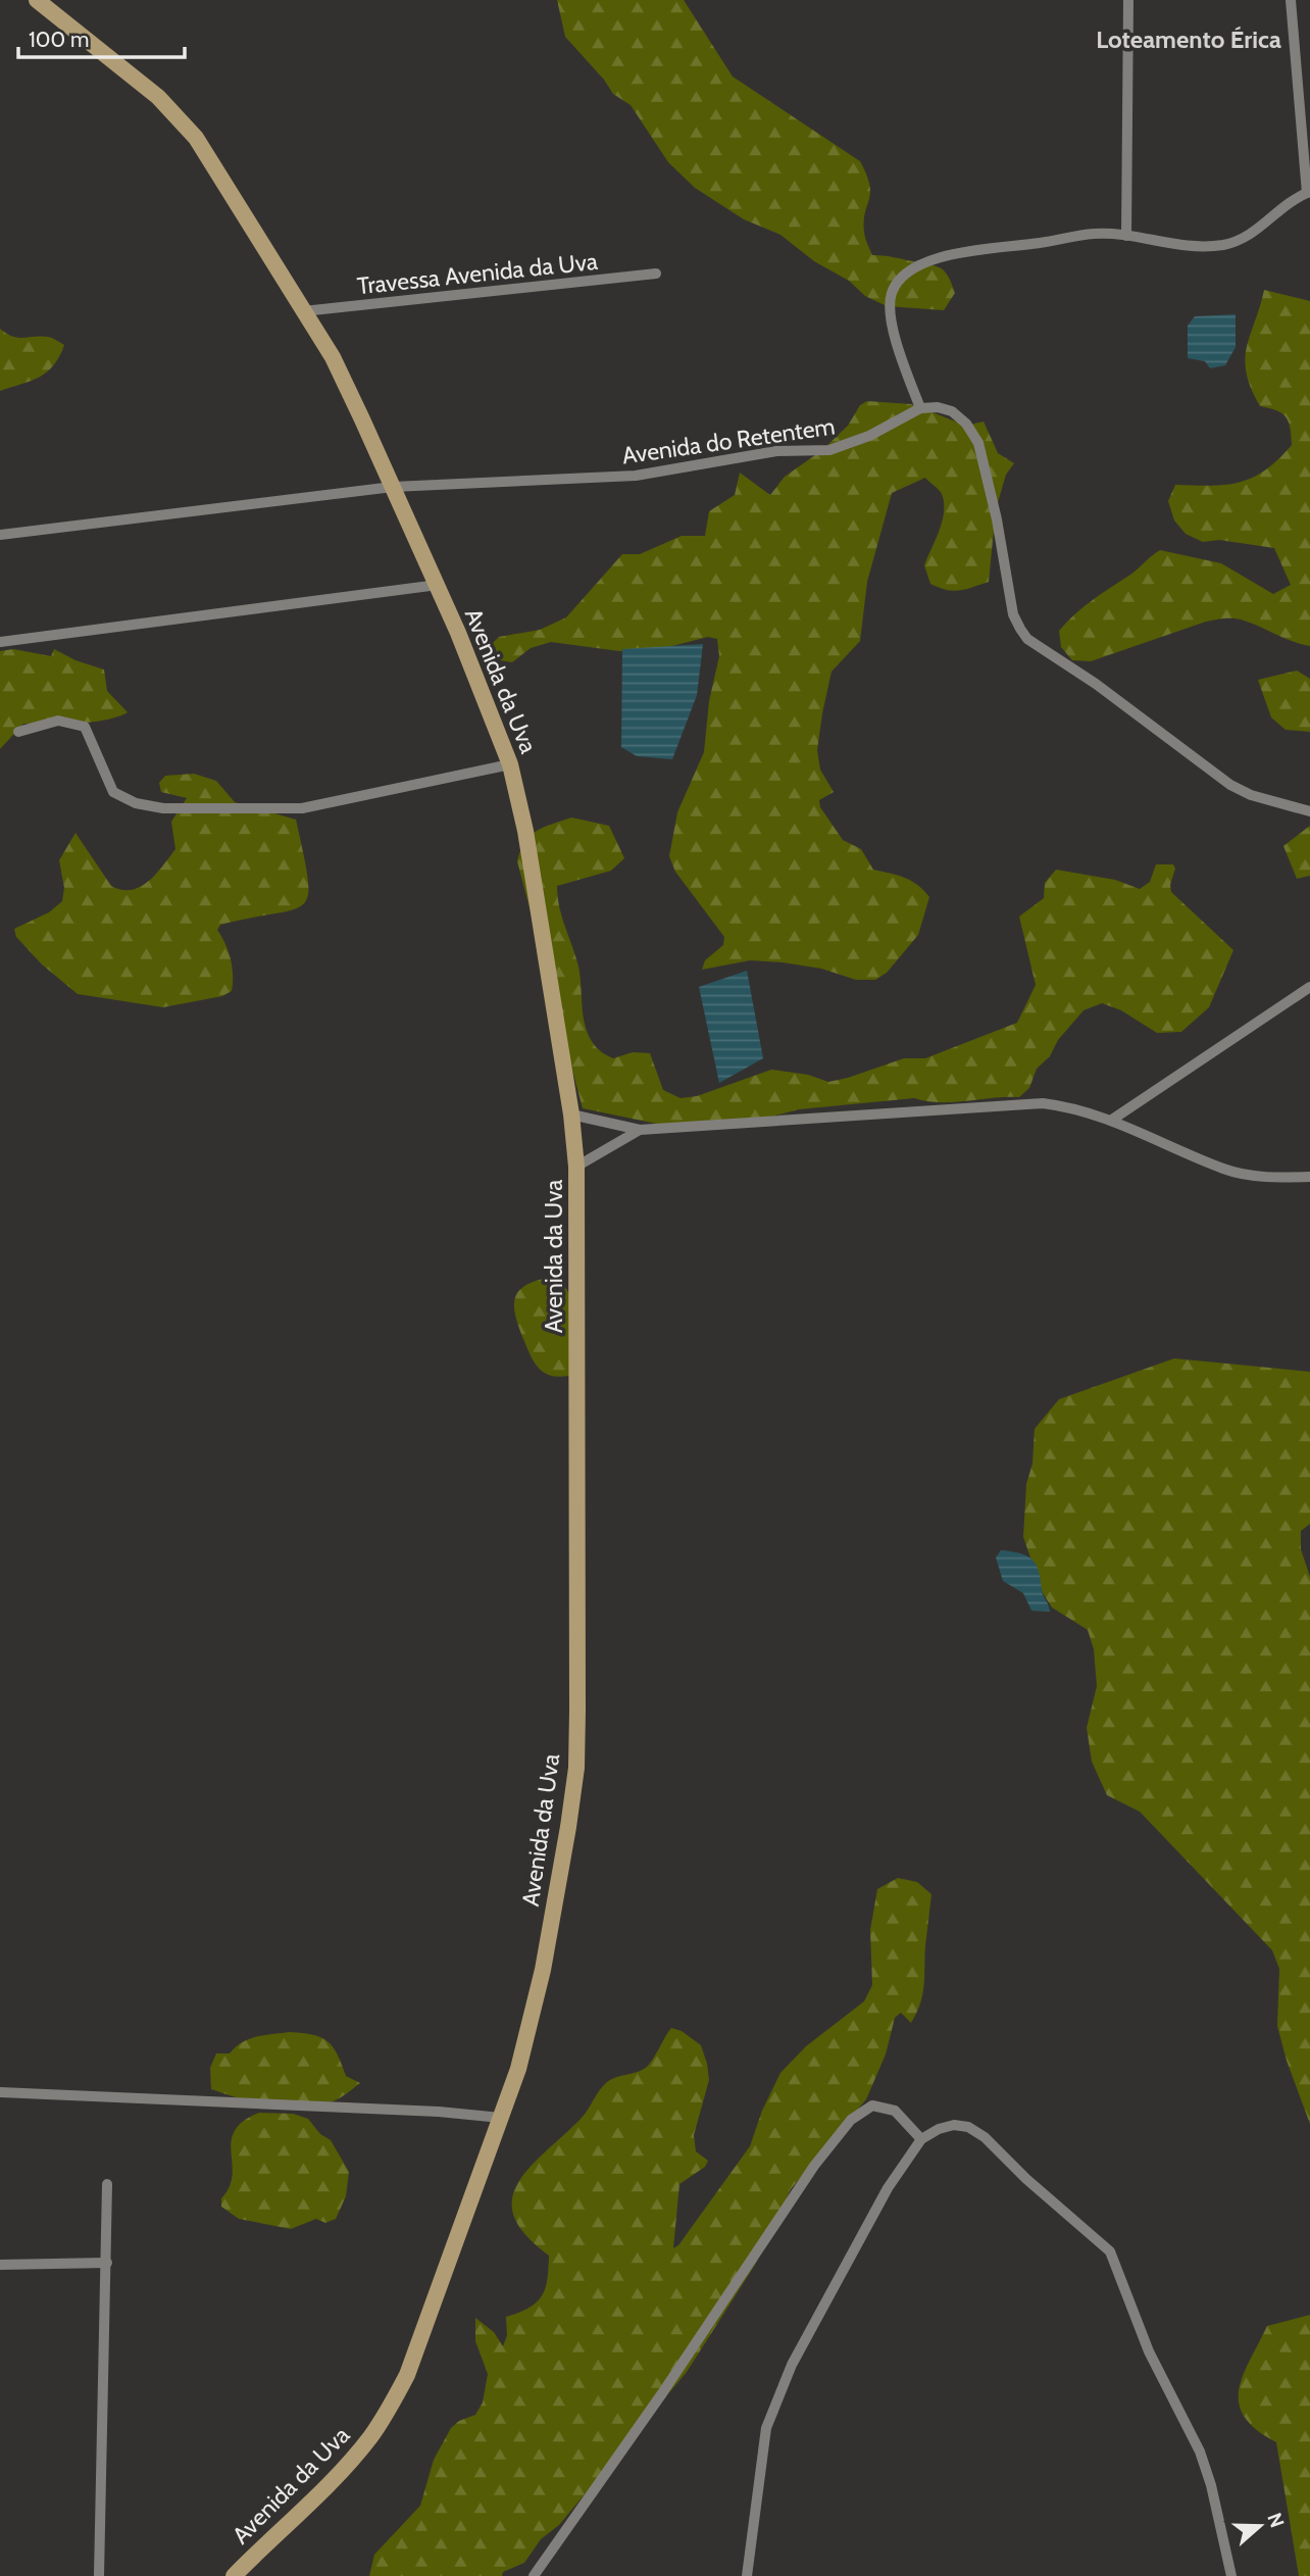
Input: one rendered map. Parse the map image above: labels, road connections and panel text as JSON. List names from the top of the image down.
{
  "streets": {
    "main road": ["Avenida da Uva"],
    "street": ["Travessa Avenida da Uva", "Avenida do Retentem"]
  },
  "crossings": [
    ["Travessa Avenida da Uva", "Avenida da Uva"],
    ["Avenida do Retentem", "Avenida da Uva"]
  ],
  "districts": ["Loteamento Érica"],
  "scale_bar": "100 m",
  "north": "right"
}
